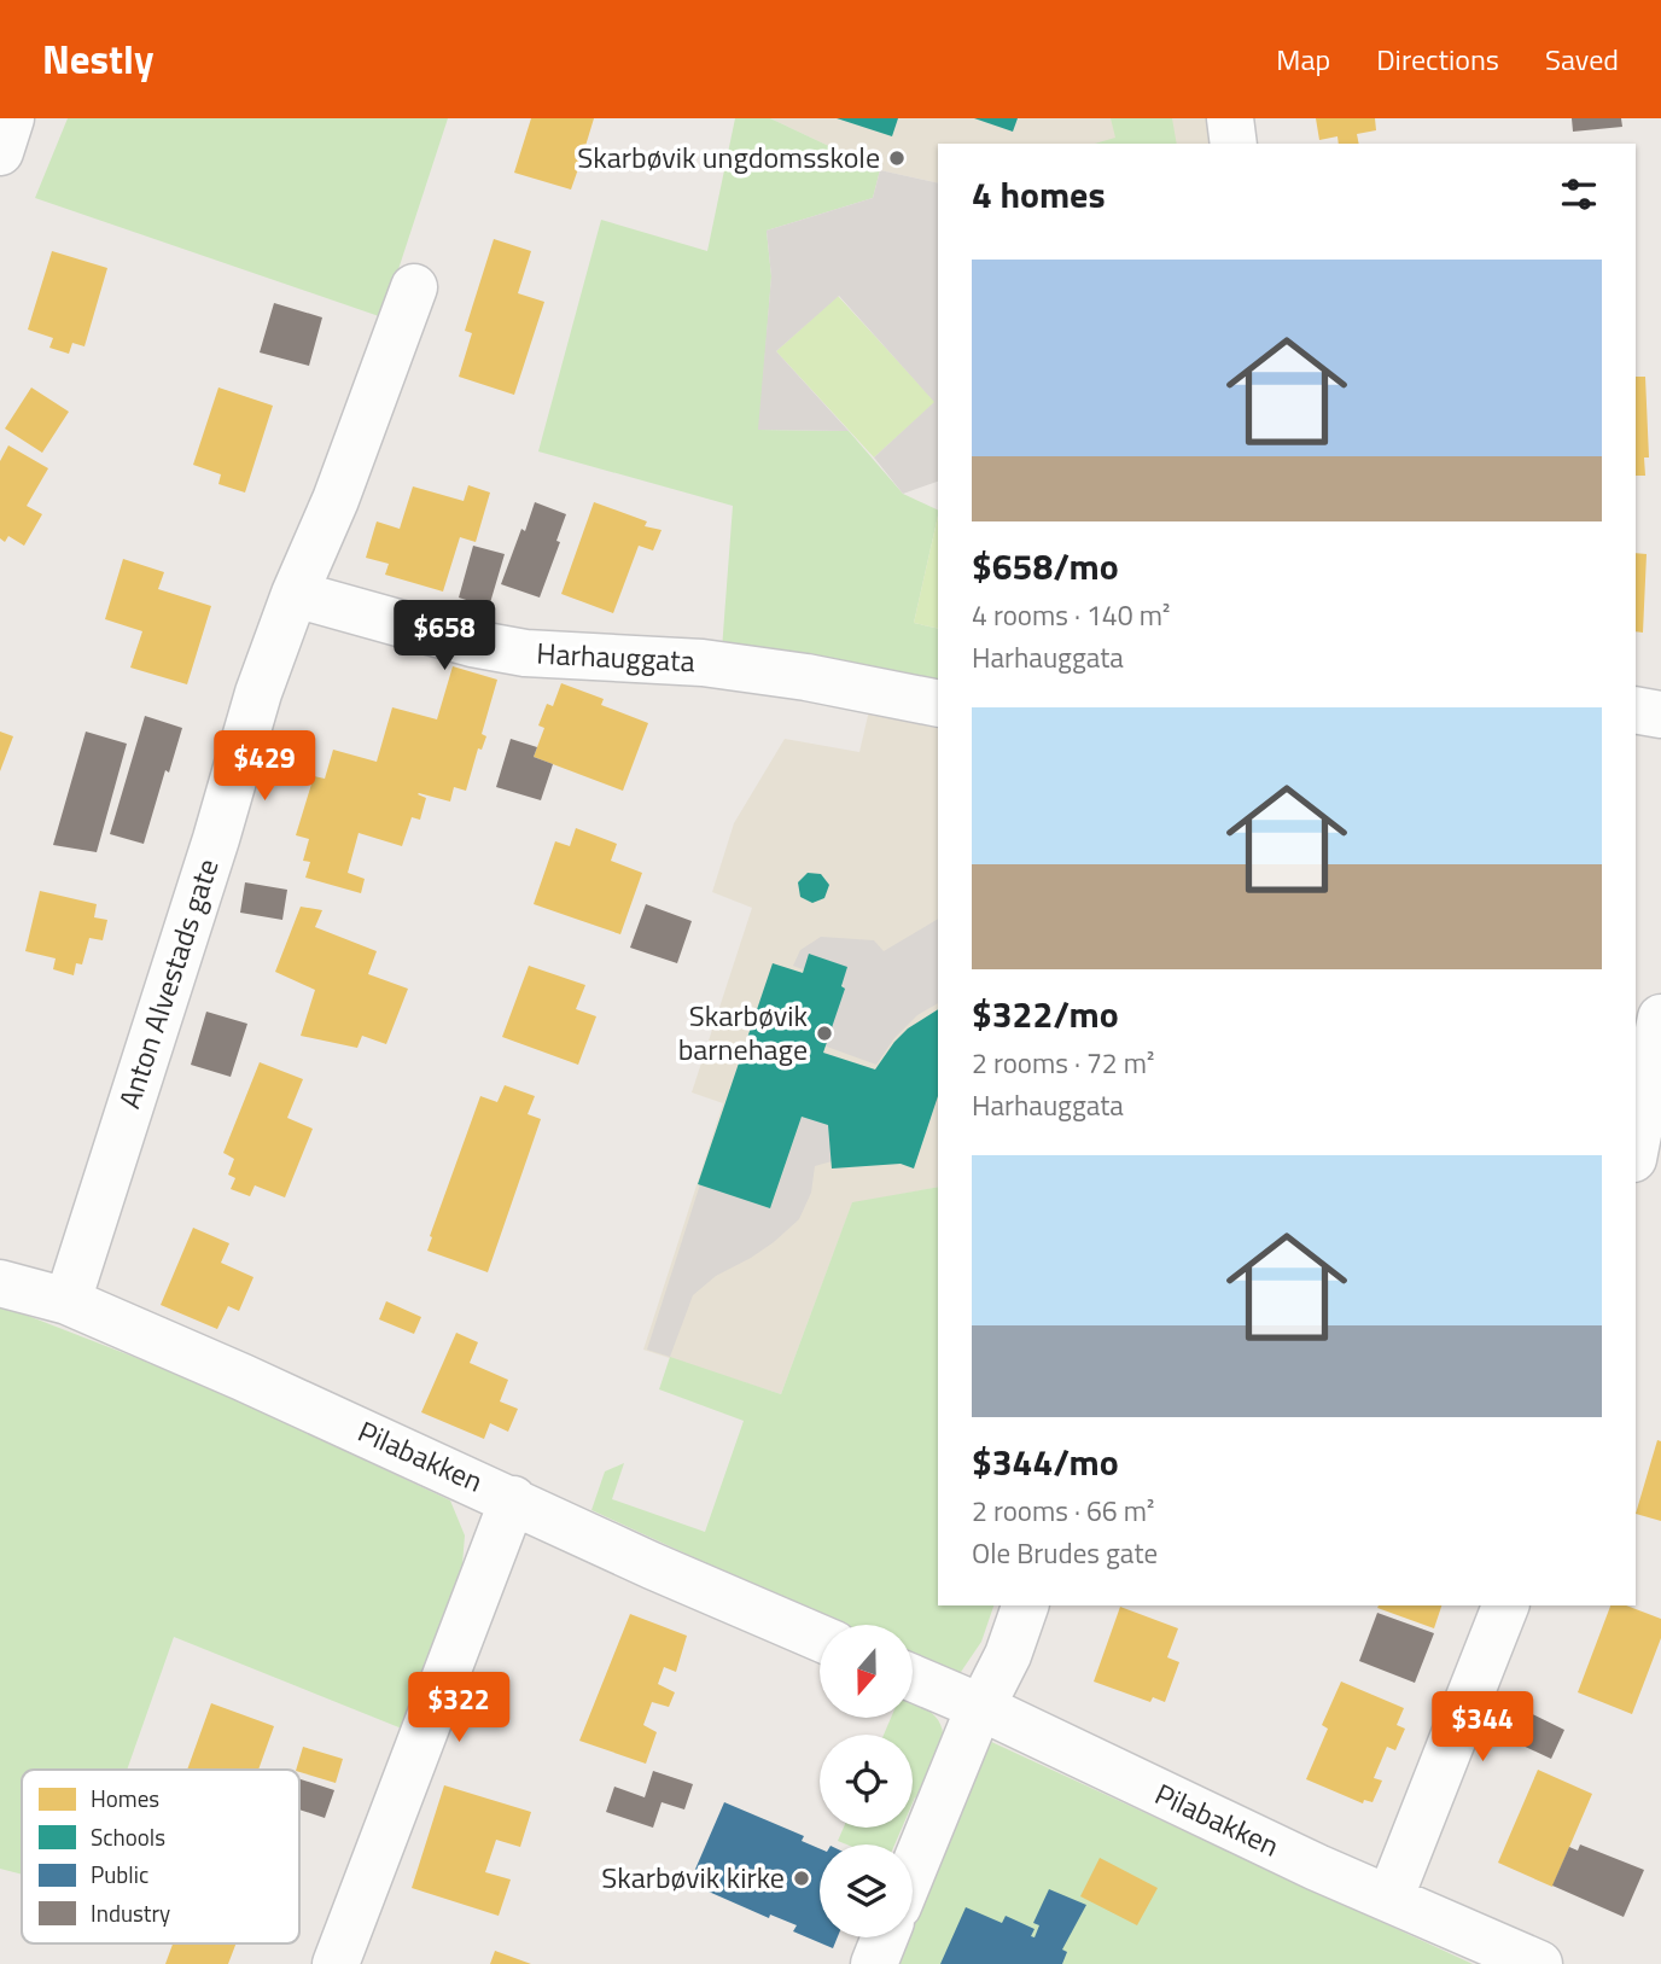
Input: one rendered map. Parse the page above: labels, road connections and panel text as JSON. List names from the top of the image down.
{
  "streets": {
    "street": ["Harhauggata", "Anton Alvestads gate", "Pilabakken"]
  },
  "crossings": [
    ["Harhauggata", "Anton Alvestads gate"],
    ["Anton Alvestads gate", "Pilabakken"]
  ],
  "places": ["Skarbøvik ungdomsskole", "Skarbøvik barnehage", "Skarbøvik kirke"],
  "legend": [
    "Homes",
    "Schools",
    "Public",
    "Industry"
  ],
  "north": "bottom",
  "page": {
    "header": "Nestly",
    "nav": ["Map", "Directions", "Saved"],
    "heading": "4 homes",
    "list": [
      {
        "name": "$658/mo",
        "note": "4 rooms · 140 m² · Harhauggata"
      },
      {
        "name": "$322/mo",
        "note": "2 rooms · 72 m² · Harhauggata"
      },
      {
        "name": "$344/mo",
        "note": "2 rooms · 66 m² · Ole Brudes gate"
      }
    ],
    "price": [
      "$658",
      "$429",
      "$322",
      "$344"
    ]
  }
}
